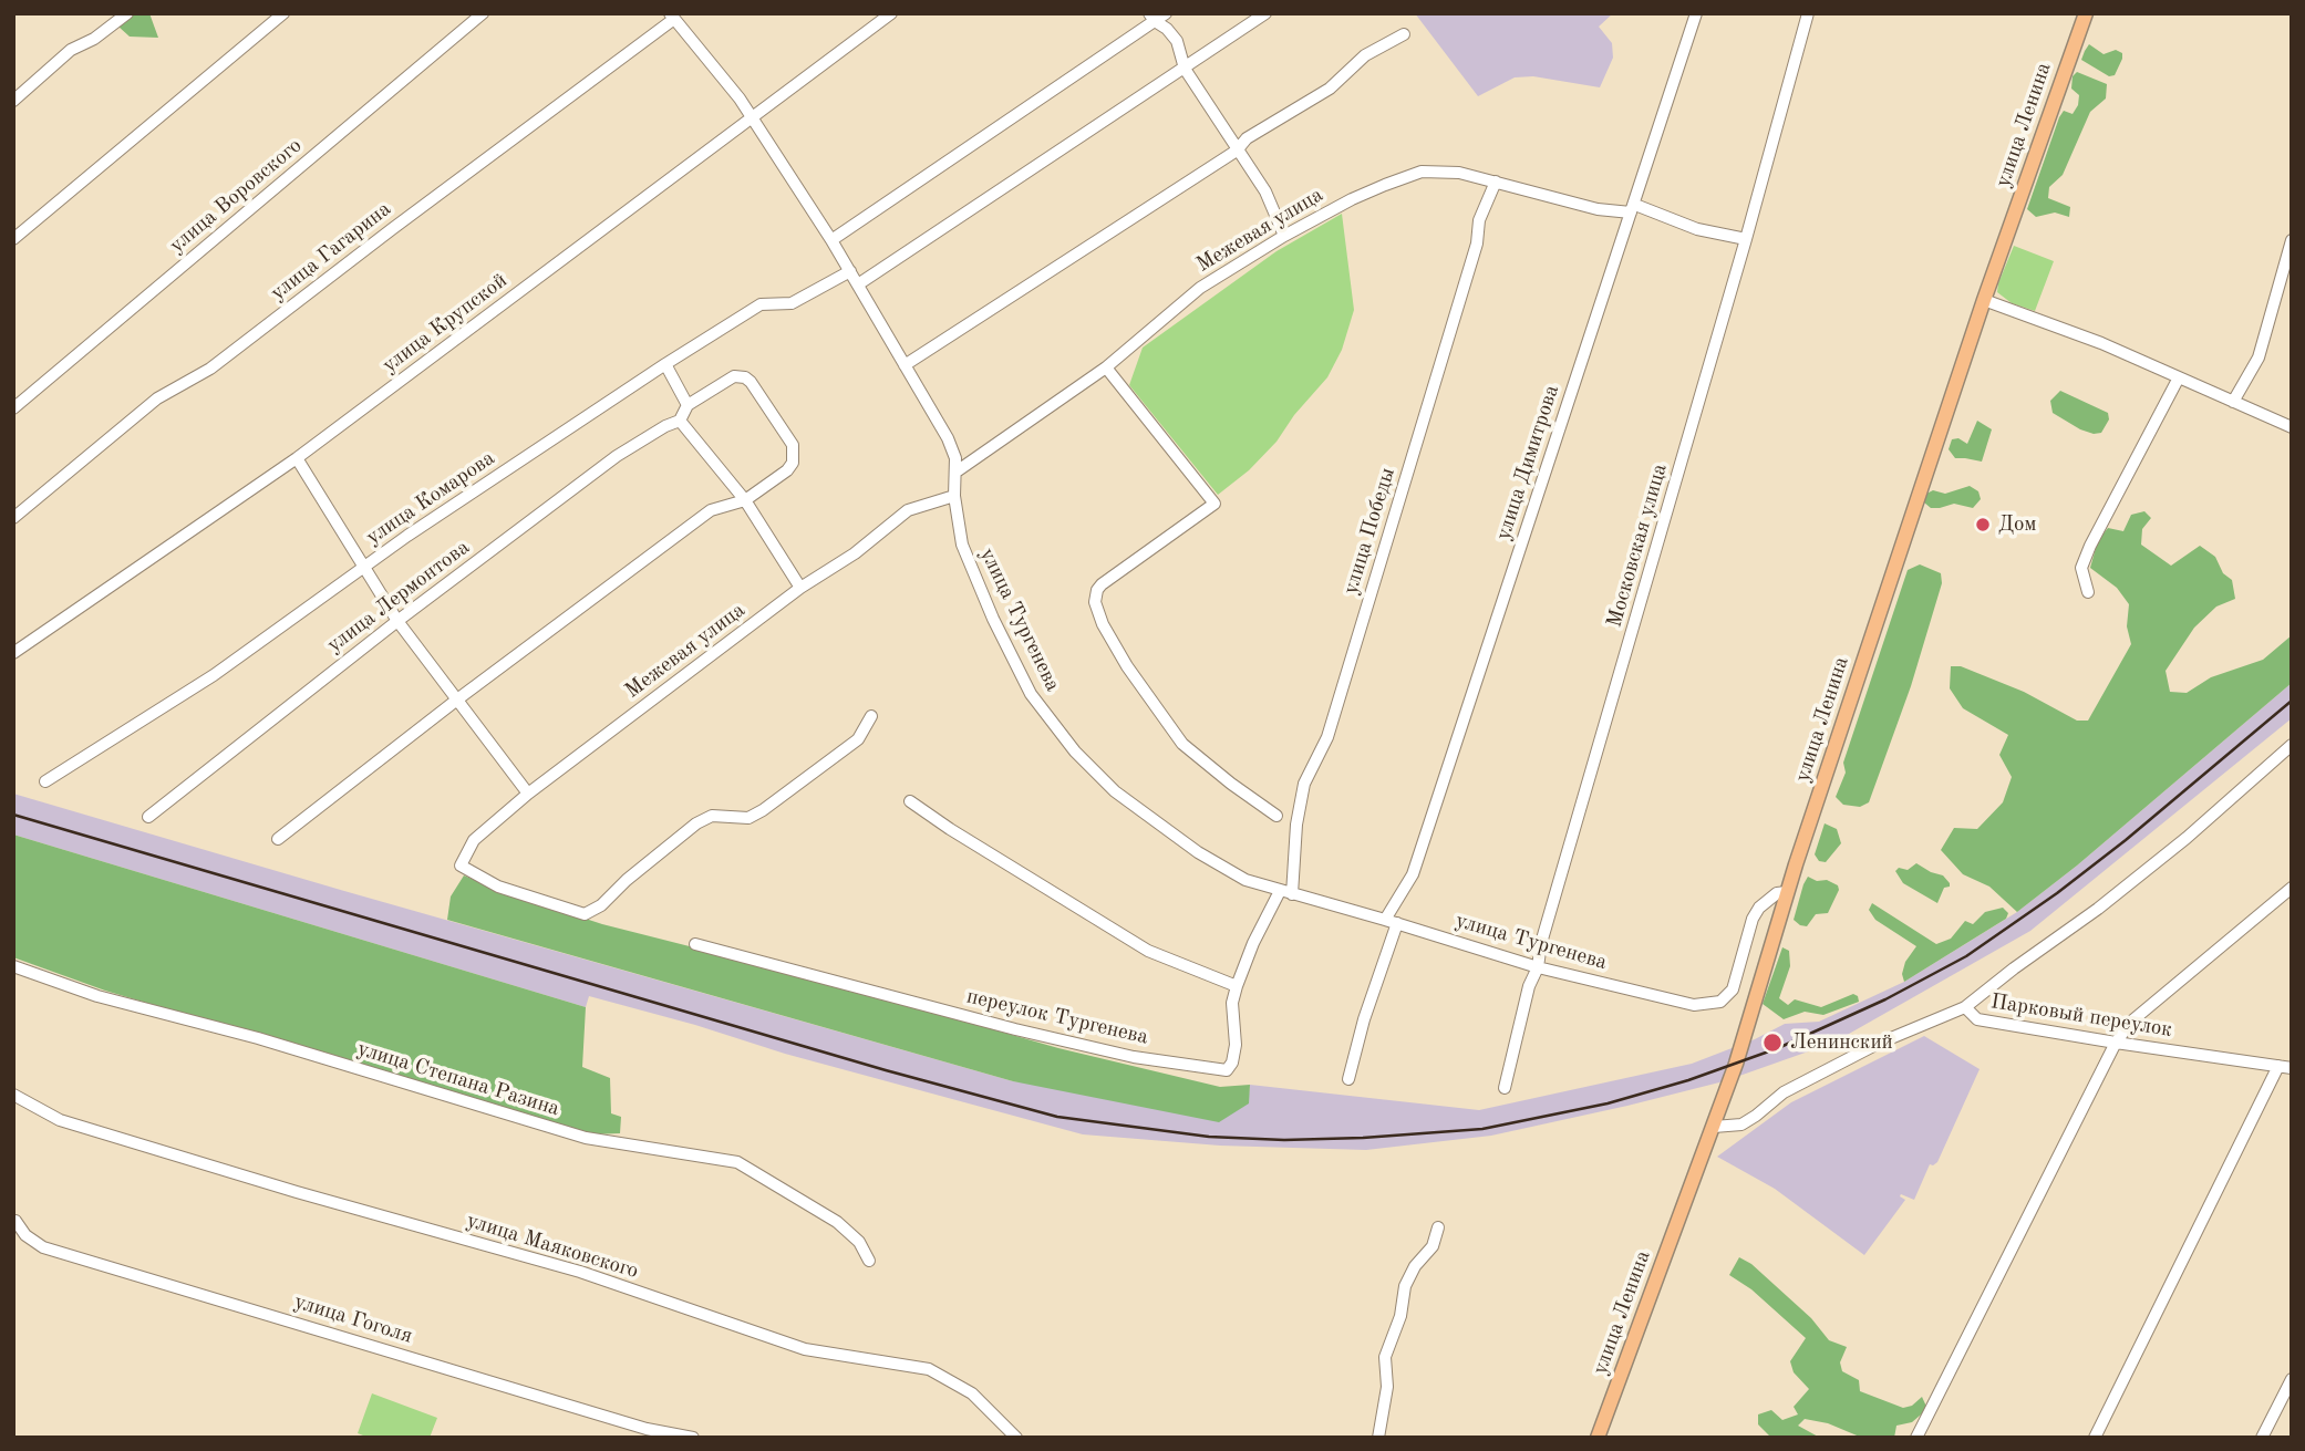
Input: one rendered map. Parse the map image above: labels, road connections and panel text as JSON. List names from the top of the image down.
{
  "streets": {
    "main road": ["улица Ленина"],
    "street": [
      "улица Воровского",
      "Межевая улица",
      "улица Гагарина",
      "улица Крупской",
      "улица Димитрова",
      "улица Комарова",
      "улица Победы",
      "Московская улица",
      "улица Лермонтова",
      "улица Тургенева",
      "Парковый переулок",
      "переулок Тургенева",
      "улица Степана Разина",
      "улица Маяковского",
      "улица Гоголя"
    ]
  },
  "crossings": [
    ["улица Ленина", "улица Тургенева"],
    ["улица Ленина", "Парковый переулок"],
    ["Межевая улица", "улица Димитрова"],
    ["Межевая улица", "улица Победы"],
    ["Межевая улица", "Московская улица"],
    ["Межевая улица", "улица Тургенева"],
    ["улица Гагарина", "улица Тургенева"],
    ["улица Крупской", "улица Тургенева"],
    ["улица Димитрова", "улица Тургенева"],
    ["улица Комарова", "улица Тургенева"],
    ["улица Победы", "улица Тургенева"],
    ["улица Победы", "переулок Тургенева"],
    ["Московская улица", "улица Тургенева"],
    ["улица Тургенева", "переулок Тургенева"]
  ],
  "places": ["Дом", "Ленинский"]
}
